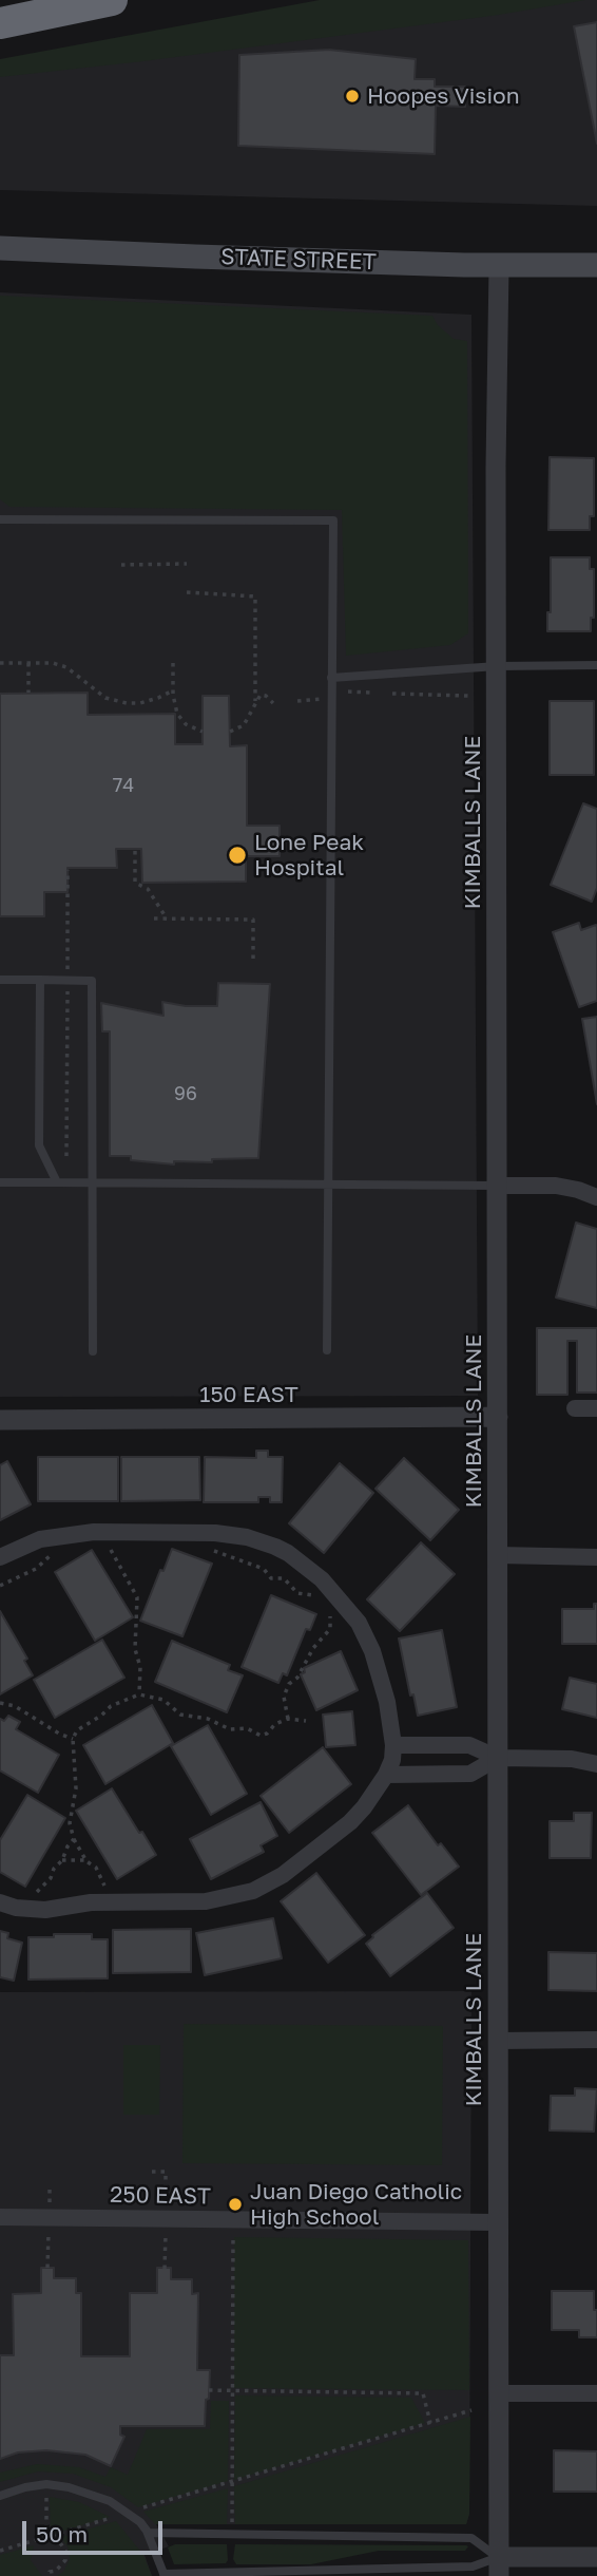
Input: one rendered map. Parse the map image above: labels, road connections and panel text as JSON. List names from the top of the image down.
{
  "streets": {
    "main road": ["STATE STREET"],
    "street": ["KIMBALLS LANE", "150 EAST", "250 EAST"]
  },
  "crossings": [
    ["STATE STREET", "KIMBALLS LANE"],
    ["KIMBALLS LANE", "150 EAST"],
    ["KIMBALLS LANE", "250 EAST"]
  ],
  "places": ["Hoopes Vision", "Lone Peak Hospital", "Juan Diego Catholic High School"],
  "house_numbers": ["74", "96"],
  "scale_bar": "50 m"
}
